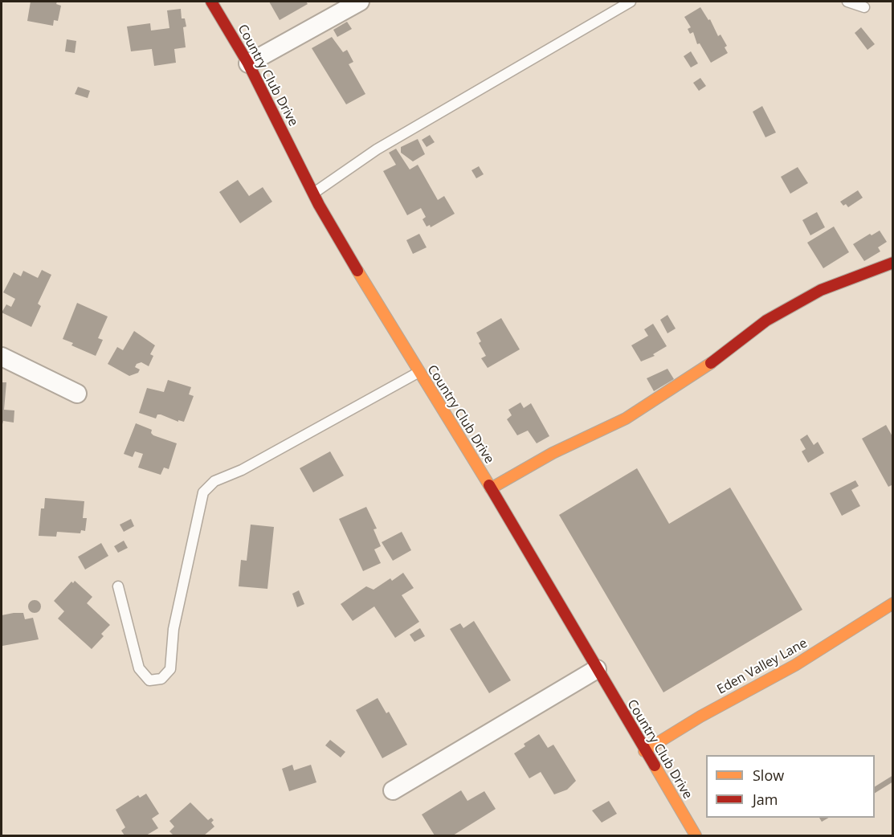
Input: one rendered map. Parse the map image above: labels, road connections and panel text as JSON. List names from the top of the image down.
{
  "streets": {
    "street": ["Country Club Drive", "Eden Valley Lane"]
  },
  "crossings": [
    ["Country Club Drive", "Eden Valley Lane"]
  ],
  "legend": ["Slow", "Jam"]
}
